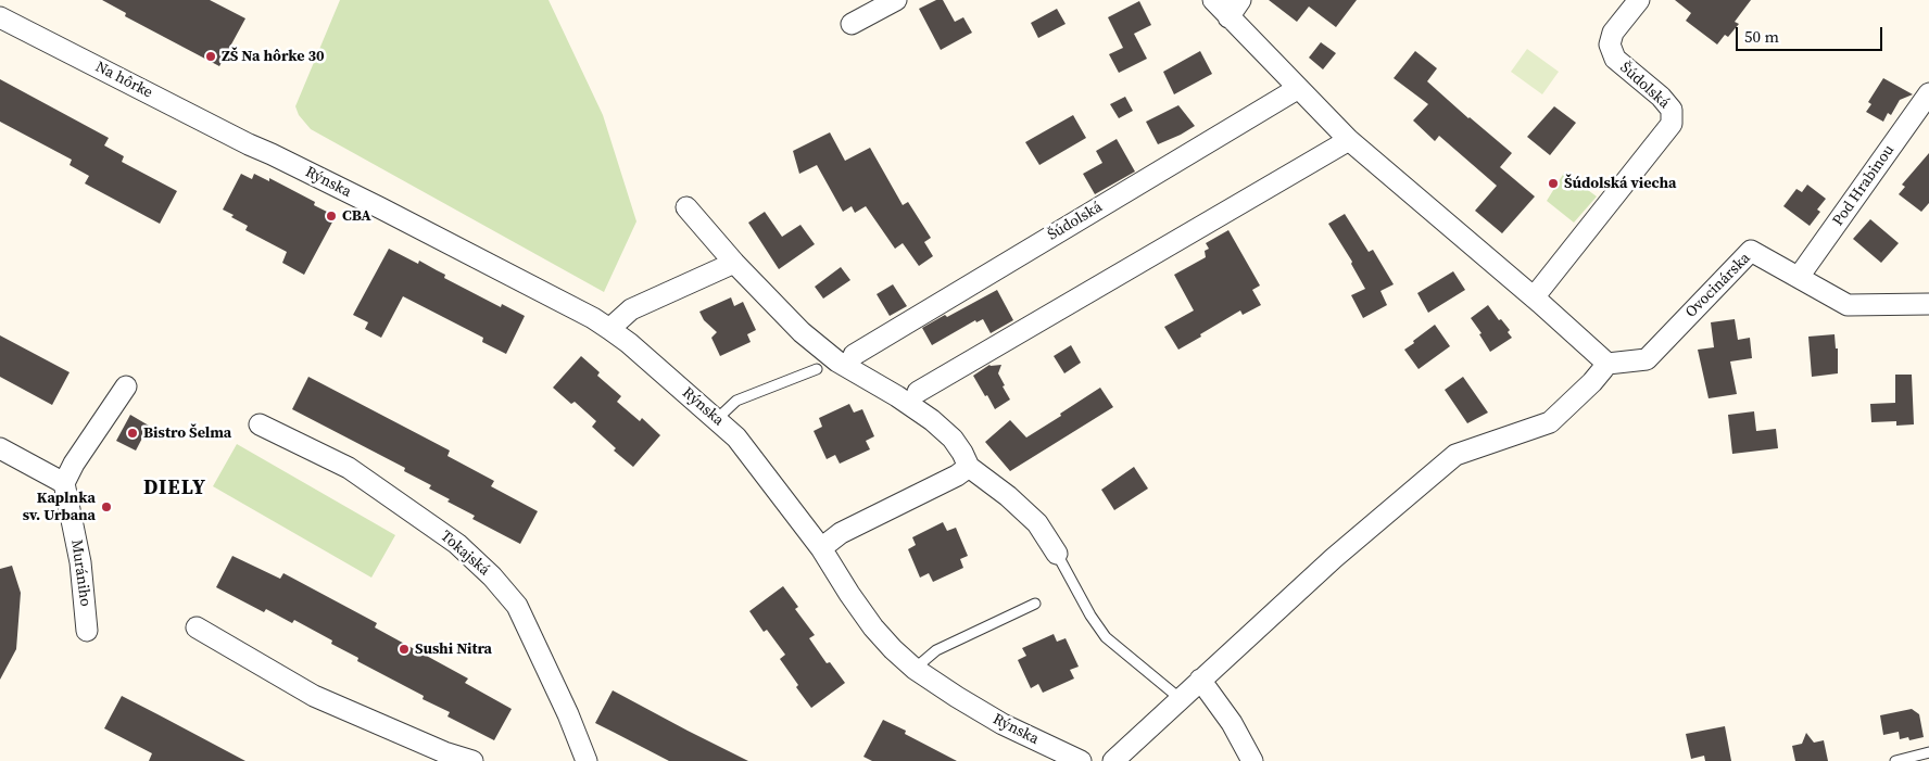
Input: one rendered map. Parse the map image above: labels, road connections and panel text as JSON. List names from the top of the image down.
{
  "streets": {
    "street": [
      "Na hôrke",
      "Šúdolská",
      "Rýnska",
      "Pod Hrabinou",
      "Ovocinárska",
      "Tokajská",
      "Murániho"
    ]
  },
  "crossings": [
    ["Na hôrke", "Rýnska"],
    ["Pod Hrabinou", "Ovocinárska"]
  ],
  "districts": ["DIELY"],
  "places": [
    "ZŠ Na hôrke 30",
    "Šúdolská viecha",
    "CBA",
    "Bistro Šelma",
    "Kaplnka sv. Urbana",
    "Sushi Nitra"
  ],
  "scale_bar": "50 m"
}
